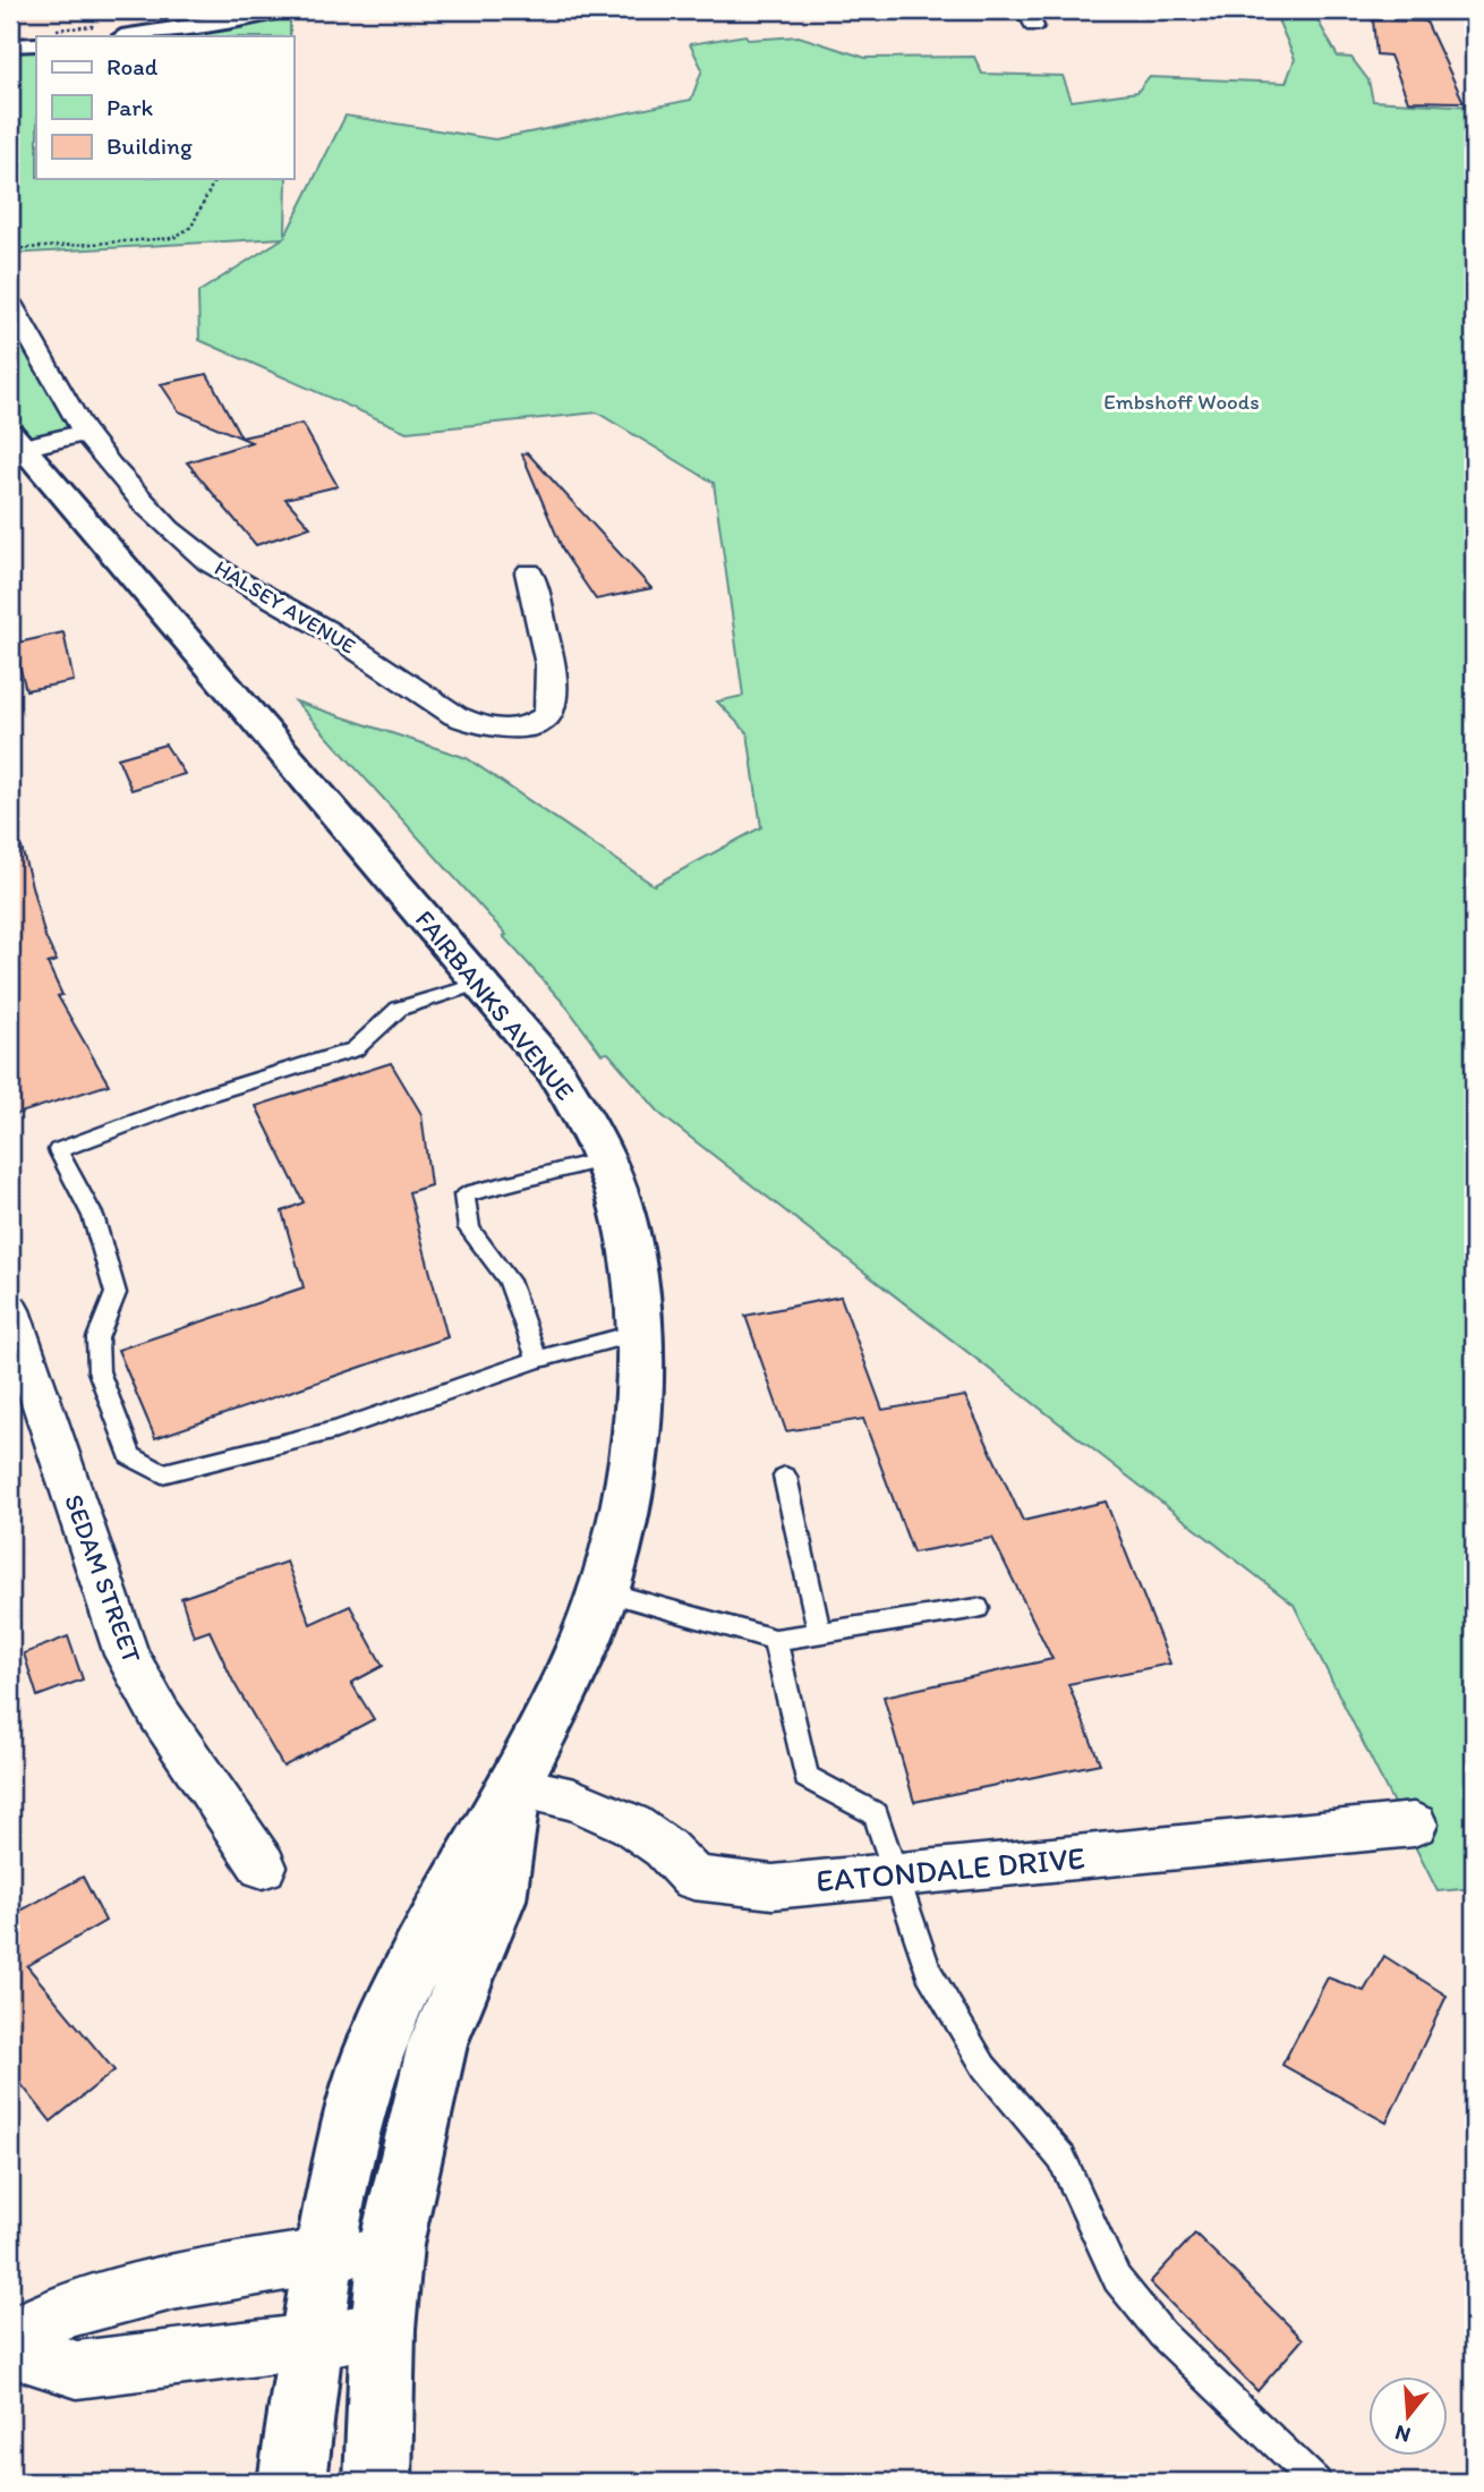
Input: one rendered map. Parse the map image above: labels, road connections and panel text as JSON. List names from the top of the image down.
{
  "streets": {
    "street": [
      "HALSEY AVENUE",
      "FAIRBANKS AVENUE",
      "SEDAM STREET",
      "EATONDALE DRIVE"
    ]
  },
  "crossings": [
    ["FAIRBANKS AVENUE", "EATONDALE DRIVE"]
  ],
  "parks": ["Embshoff Woods"],
  "legend": ["Road", "Park", "Building"],
  "north": "bottom"
}
